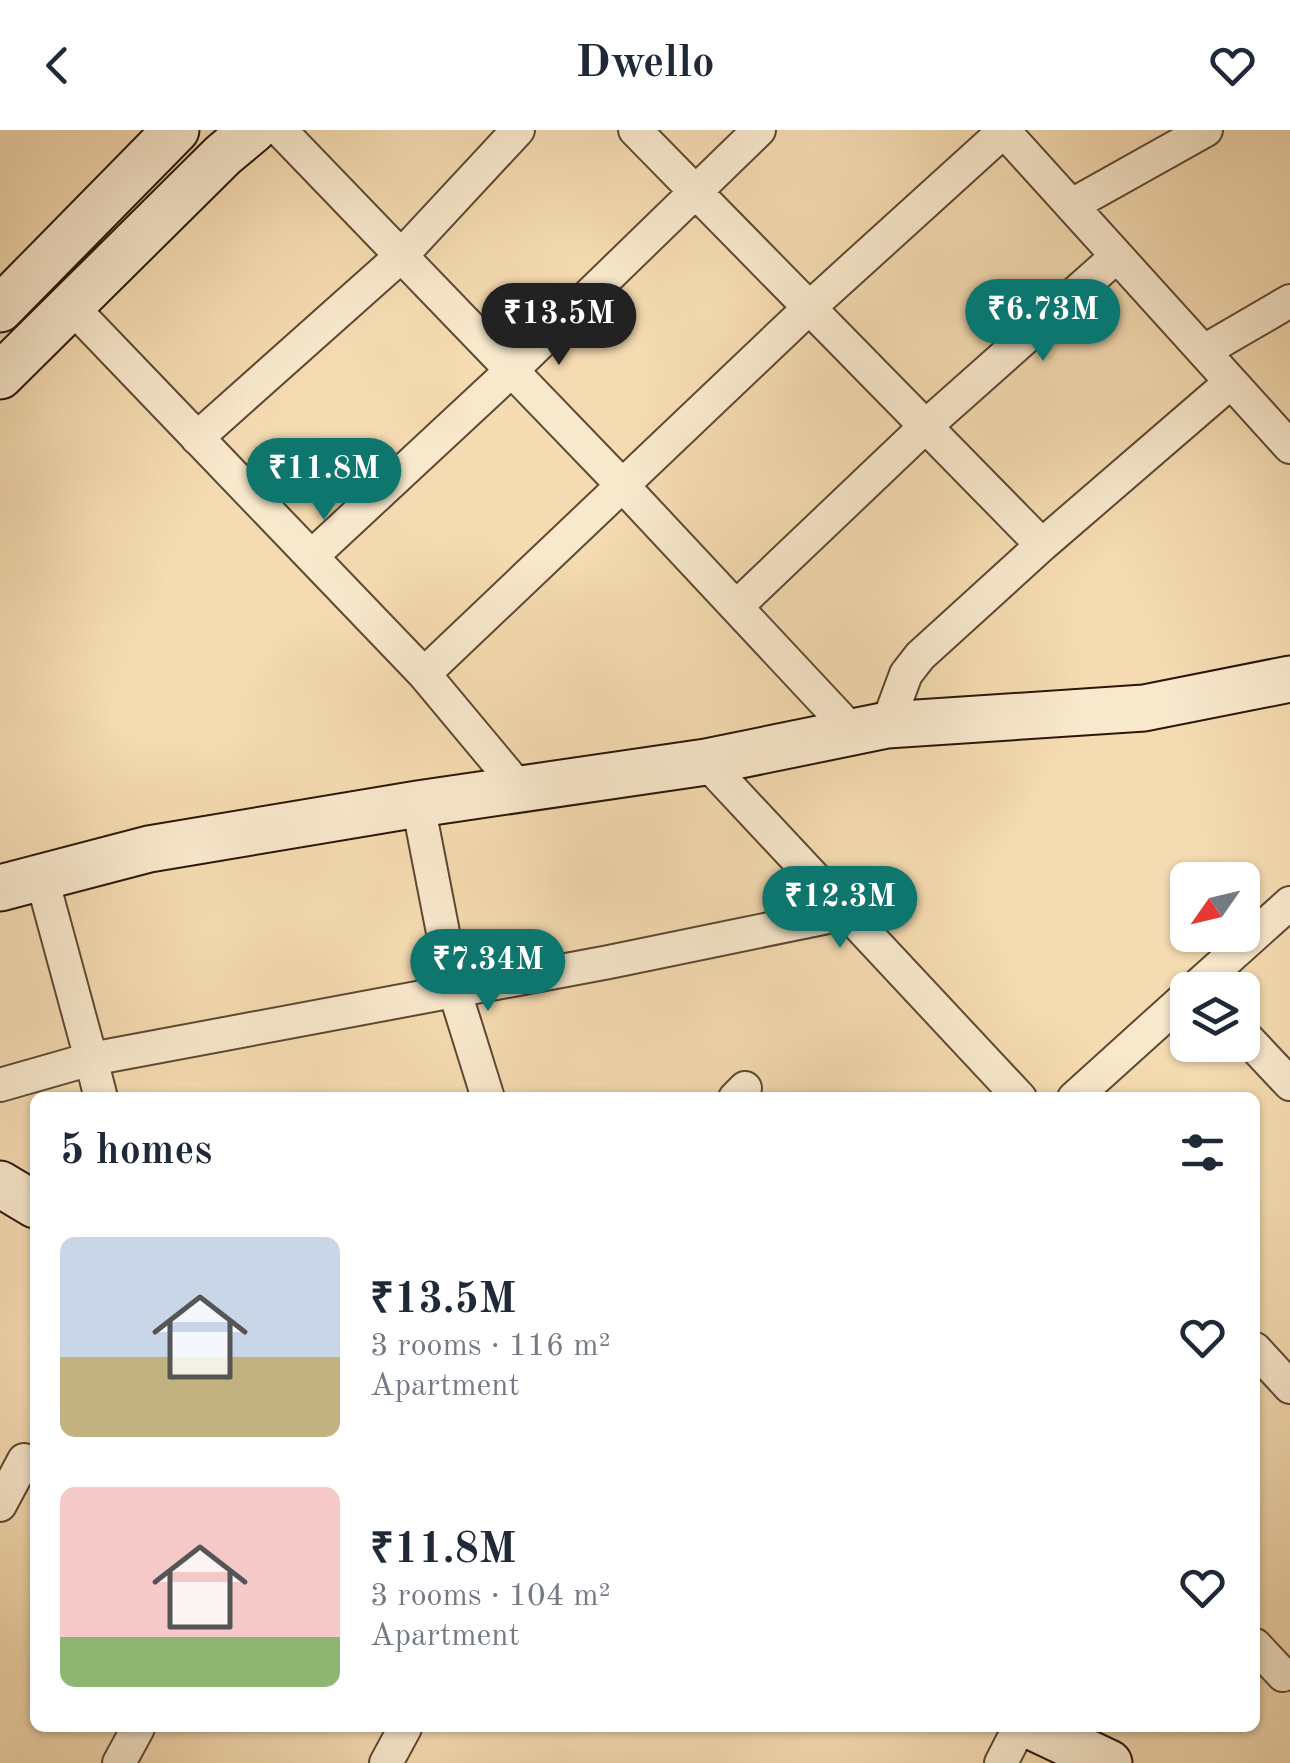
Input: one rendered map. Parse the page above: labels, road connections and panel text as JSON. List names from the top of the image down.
{
  "north": "bottom left",
  "page": {
    "header": "Dwello",
    "price": [
      "₹6.73M",
      "₹13.5M",
      "₹11.8M",
      "₹12.3M",
      "₹7.34M"
    ],
    "heading": "5 homes",
    "list": [
      {
        "name": "₹13.5M",
        "note": "3 rooms · 116 m² · Apartment"
      },
      {
        "name": "₹11.8M",
        "note": "3 rooms · 104 m² · Apartment"
      }
    ]
  }
}
